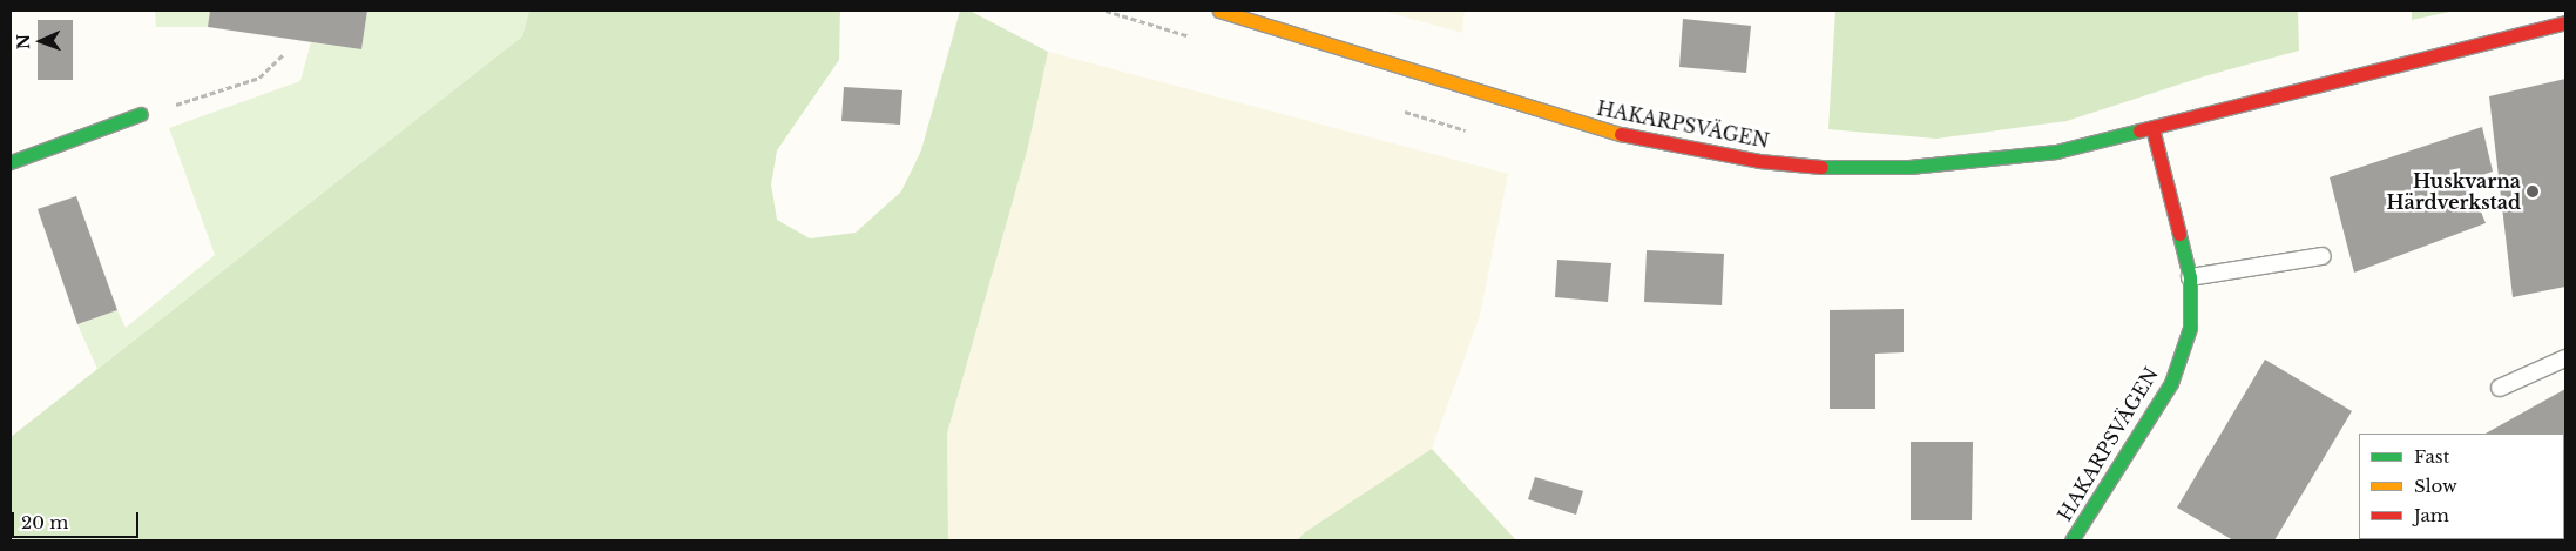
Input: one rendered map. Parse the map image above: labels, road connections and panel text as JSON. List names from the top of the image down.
{
  "streets": {
    "street": ["HAKARPSVÄGEN"]
  },
  "places": ["Huskvarna Härdverkstad"],
  "legend": ["Fast", "Slow", "Jam"],
  "scale_bar": "20 m",
  "north": "left"
}
